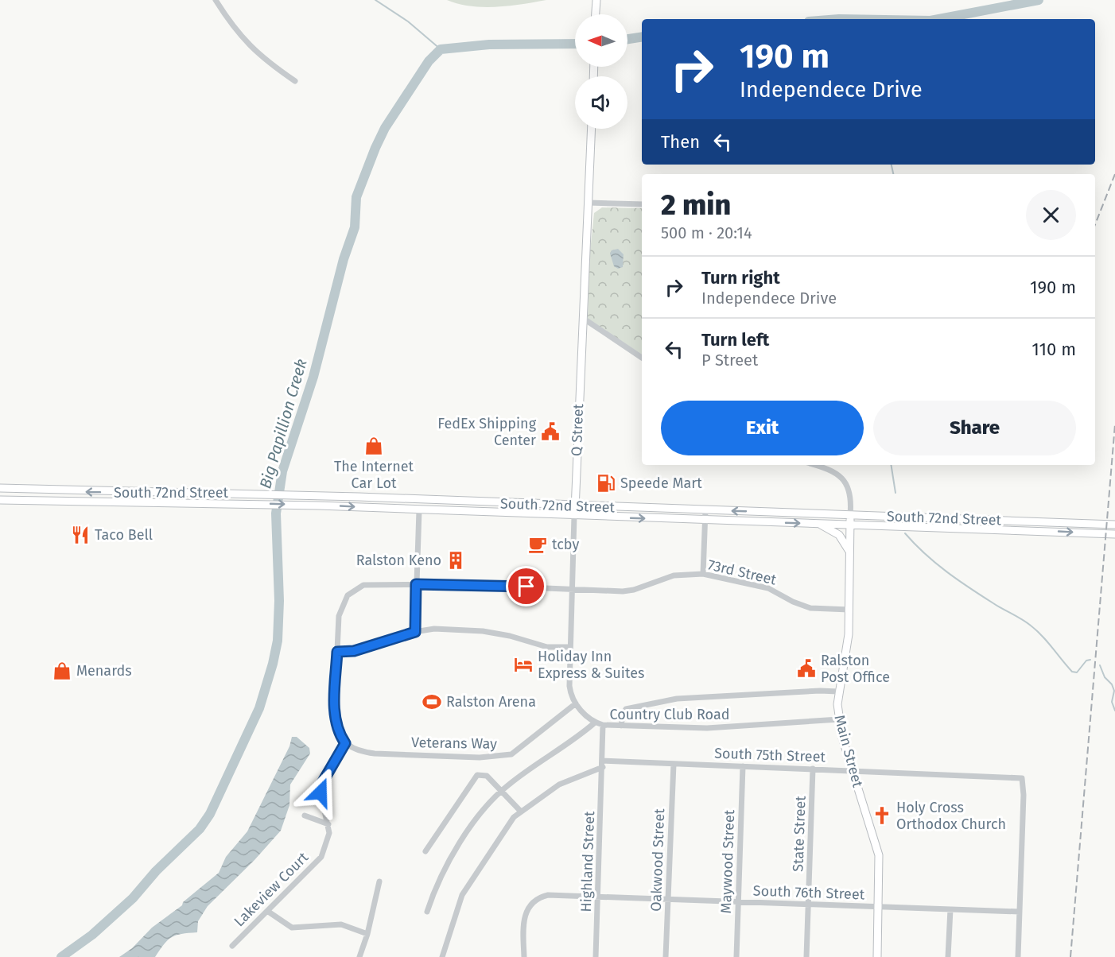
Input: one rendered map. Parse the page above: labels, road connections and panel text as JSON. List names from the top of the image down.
{
  "streets": {
    "main road": ["Q Street", "South 72nd Street", "Main Street"],
    "street": [
      "73rd Street",
      "Country Club Road",
      "Veterans Way",
      "South 75th Street",
      "State Street",
      "Oakwood Street",
      "Highland Street",
      "Maywood Street",
      "Lakeview Court",
      "South 76th Street"
    ]
  },
  "crossings": [
    ["Q Street", "South 72nd Street"],
    ["Q Street", "73rd Street"],
    ["Q Street", "Country Club Road"],
    ["Q Street", "Veterans Way"],
    ["South 72nd Street", "Main Street"],
    ["73rd Street", "Main Street"],
    ["Country Club Road", "Main Street"],
    ["Country Club Road", "South 75th Street"],
    ["Country Club Road", "Highland Street"],
    ["Veterans Way", "Lakeview Court"],
    ["Main Street", "South 75th Street"],
    ["Main Street", "South 76th Street"],
    ["South 75th Street", "State Street"],
    ["South 75th Street", "Oakwood Street"],
    ["South 75th Street", "Highland Street"],
    ["South 75th Street", "Maywood Street"],
    ["South 75th Street", "South 76th Street"],
    ["State Street", "South 76th Street"],
    ["Oakwood Street", "South 76th Street"],
    ["Highland Street", "South 76th Street"],
    ["Maywood Street", "South 76th Street"]
  ],
  "water": ["Big Papillion Creek"],
  "places": {
    "public building": ["FedEx Shipping Center", "Ralston Post Office"],
    "shop": ["The Internet Car Lot", "Menards"],
    "fuel station": ["Speede Mart"],
    "restaurant": ["Taco Bell"],
    "cafe": ["tcby"],
    "building": ["Ralston Keno"],
    "hotel": ["Holiday Inn Express & Suites"],
    "sports": ["Ralston Arena"],
    "church": ["Holy Cross Orthodox Church"]
  },
  "north": "left",
  "page": {
    "turn": ["190 m", "Independece Drive"],
    "then": "Then",
    "heading": ["2 min", "500 m · 20:14"],
    "list": [
      {
        "name": "Turn right",
        "note": "Independece Drive",
        "value": "190 m"
      },
      {
        "name": "Turn left",
        "note": "P Street",
        "value": "110 m"
      }
    ],
    "buttons": ["Exit", "Share"]
  }
}
